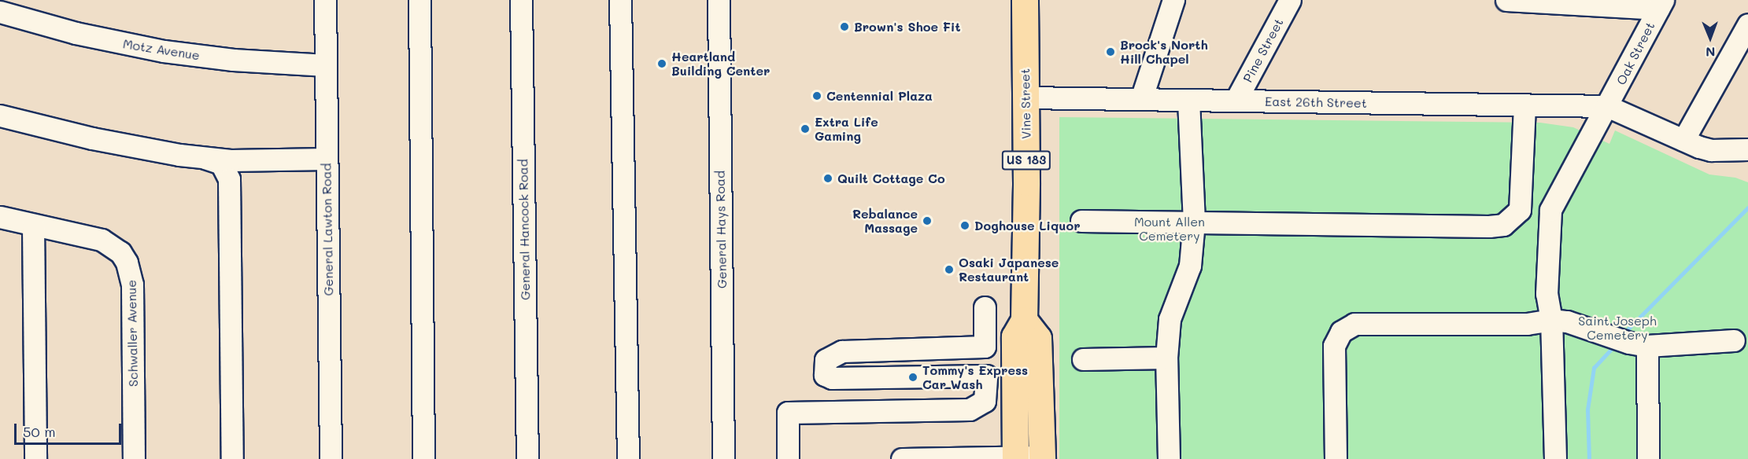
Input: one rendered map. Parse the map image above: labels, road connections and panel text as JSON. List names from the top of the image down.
{
  "streets": {
    "main road": ["Vine Street", "US 183"],
    "street": [
      "Motz Avenue",
      "Pine Street",
      "Oak Street",
      "East 26th Street",
      "General Lawton Road",
      "General Hancock Road",
      "General Hays Road",
      "Schwaller Avenue"
    ]
  },
  "crossings": [
    ["Motz Avenue", "General Lawton Road"],
    ["Pine Street", "East 26th Street"],
    ["Oak Street", "East 26th Street"],
    ["East 26th Street", "Vine Street"],
    ["Vine Street", "US 183"]
  ],
  "parks": ["Mount Allen Cemetery", "Saint Joseph Cemetery"],
  "places": [
    "Brown's Shoe Fit",
    "Brock's North Hill Chapel",
    "Heartland Building Center",
    "Centennial Plaza",
    "Extra Life Gaming",
    "Quilt Cottage Co",
    "Rebalance Massage",
    "Doghouse Liquor",
    "Osaki Japanese Restaurant",
    "Tommy's Express Car Wash"
  ],
  "scale_bar": "50 m",
  "north": "bottom"
}
